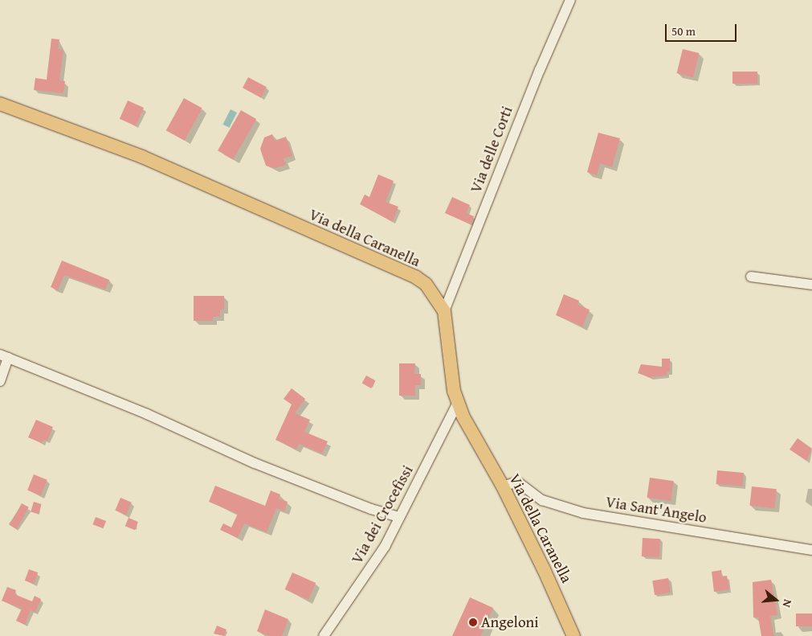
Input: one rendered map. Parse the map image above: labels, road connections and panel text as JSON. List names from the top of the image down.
{
  "streets": {
    "main road": ["Via della Caranella"],
    "street": ["Via delle Corti", "Via Sant'Angelo", "Via dei Crocefissi"]
  },
  "crossings": [
    ["Via delle Corti", "Via della Caranella"],
    ["Via della Caranella", "Via Sant'Angelo"],
    ["Via della Caranella", "Via dei Crocefissi"]
  ],
  "places": ["Angeloni"],
  "scale_bar": "50 m",
  "north": "right"
}
